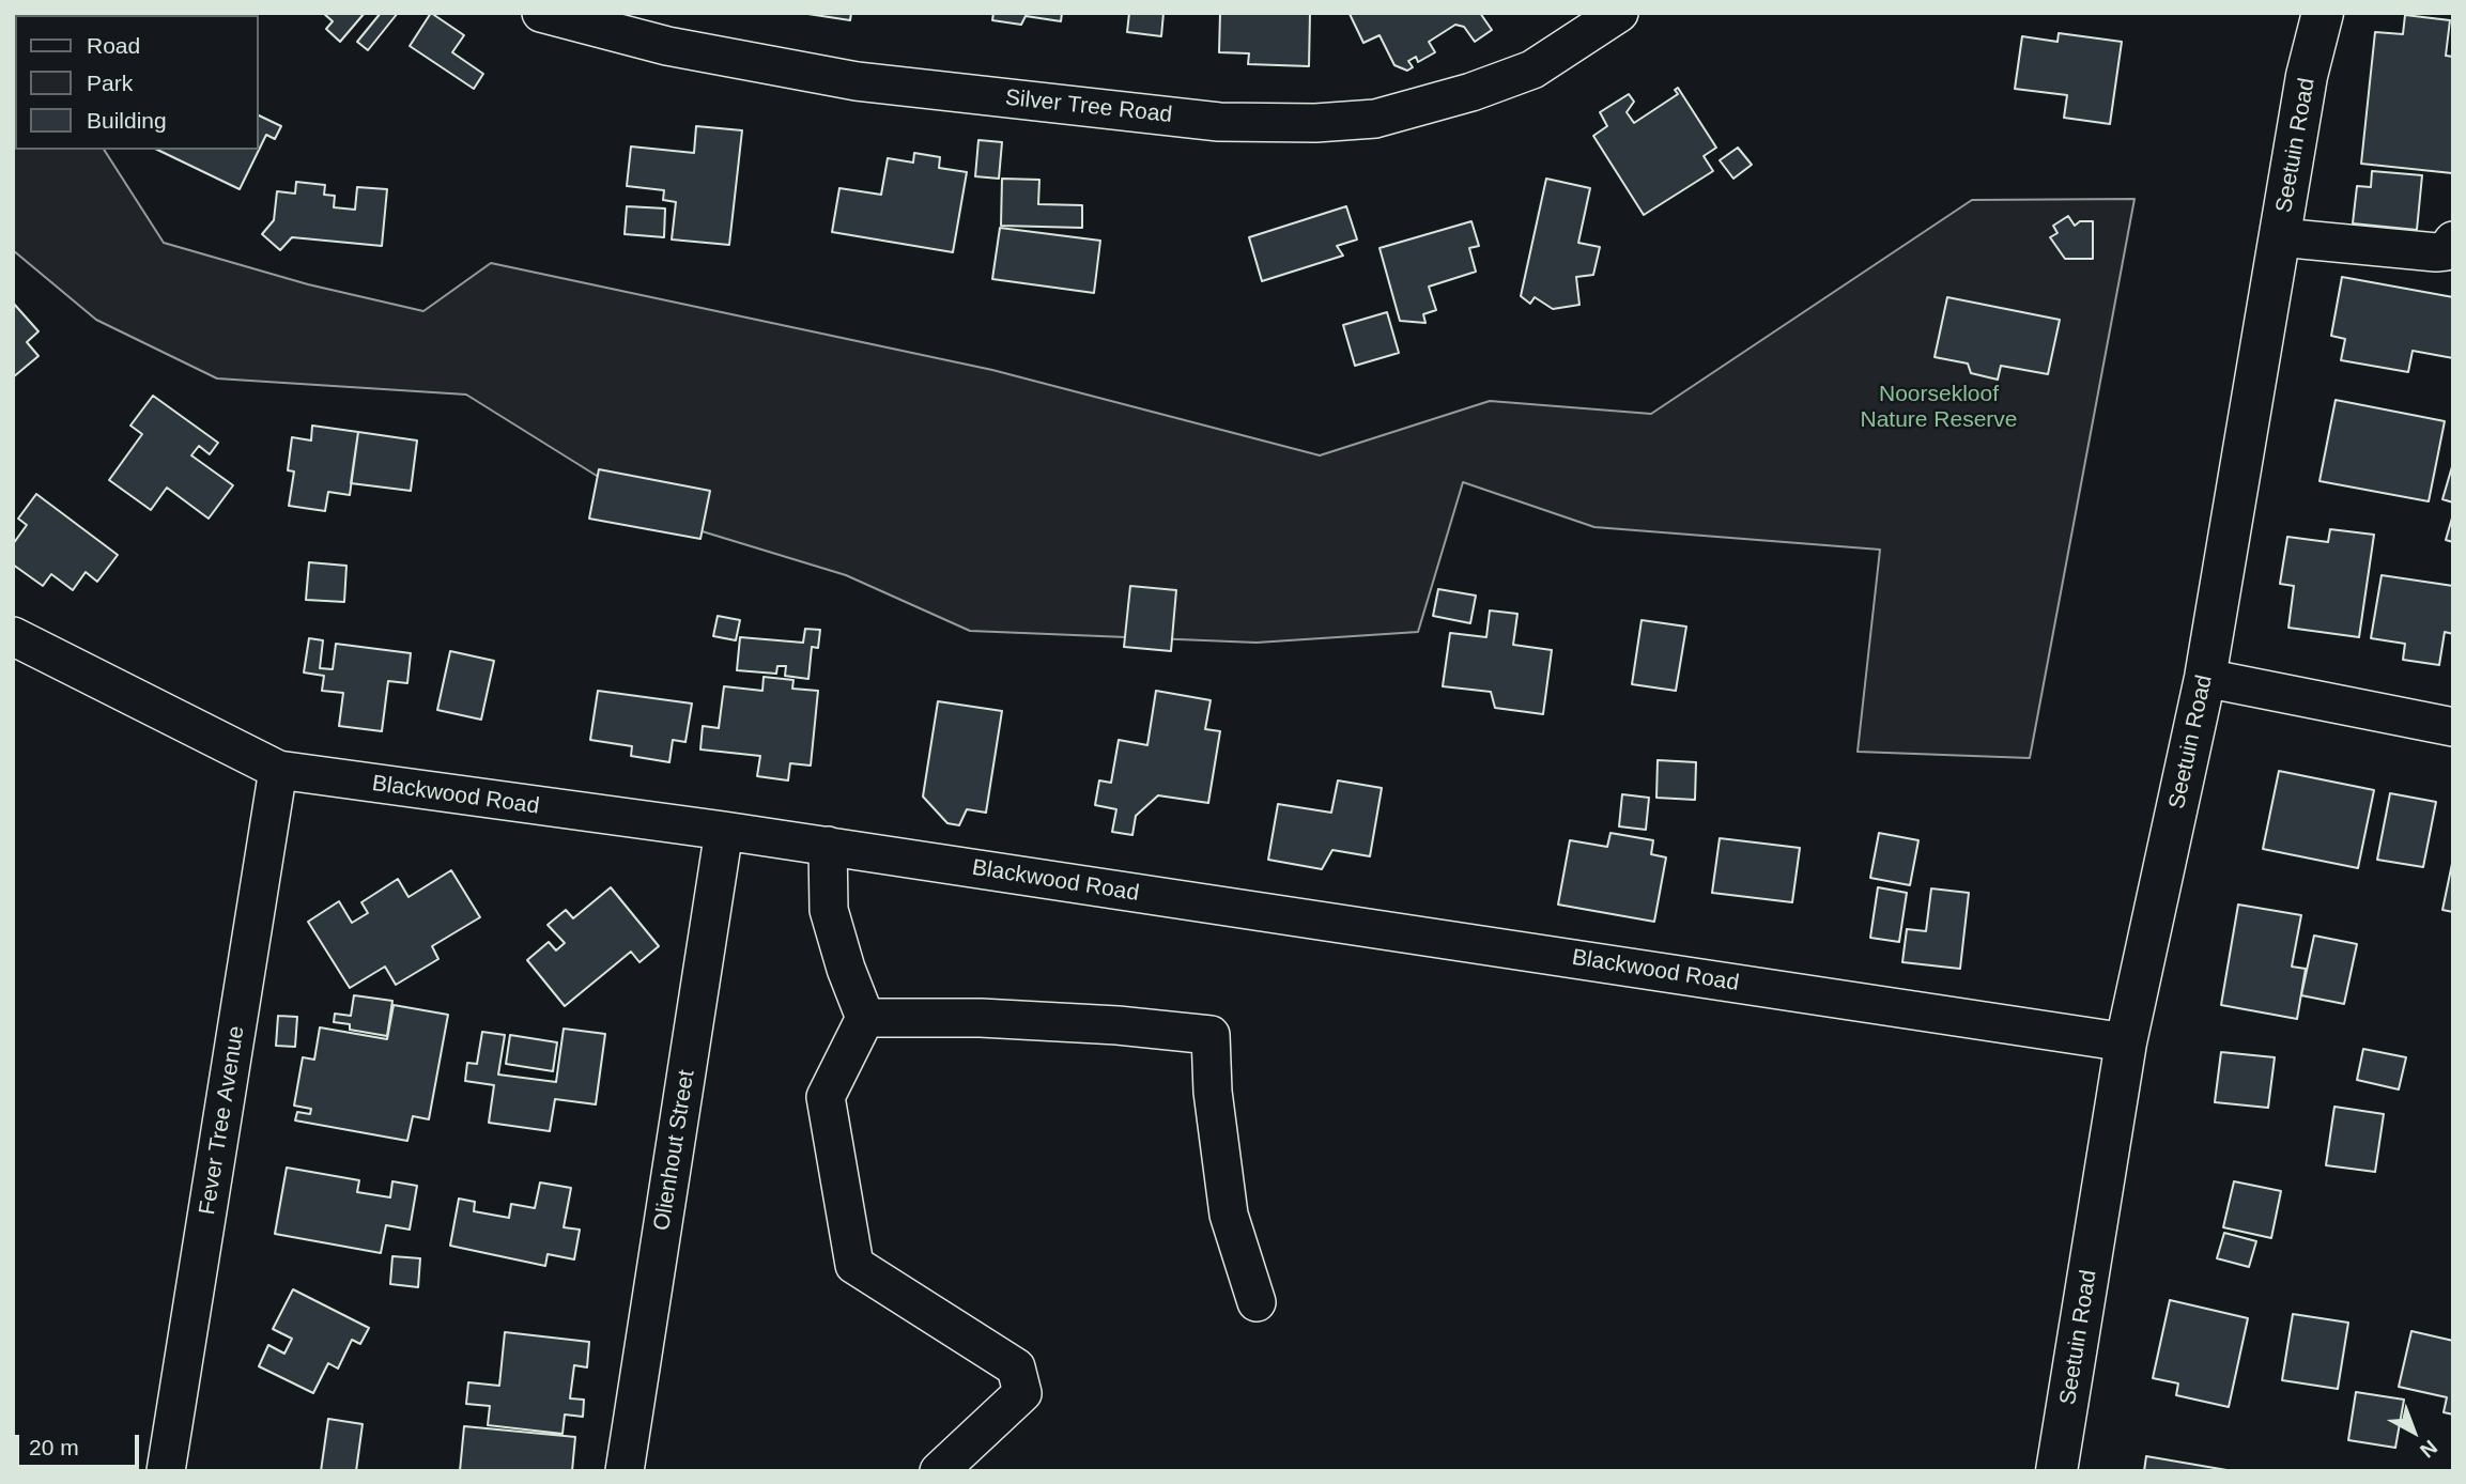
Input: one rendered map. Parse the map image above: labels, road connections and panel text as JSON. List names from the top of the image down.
{
  "streets": {
    "street": [
      "Silver Tree Road",
      "Seetuin Road",
      "Blackwood Road",
      "Fever Tree Avenue",
      "Olienhout Street"
    ]
  },
  "crossings": [
    ["Seetuin Road", "Blackwood Road"],
    ["Blackwood Road", "Fever Tree Avenue"],
    ["Blackwood Road", "Olienhout Street"]
  ],
  "parks": ["Noorsekloof Nature Reserve"],
  "legend": ["Road", "Park", "Building"],
  "scale_bar": "20 m",
  "north": "bottom right"
}
